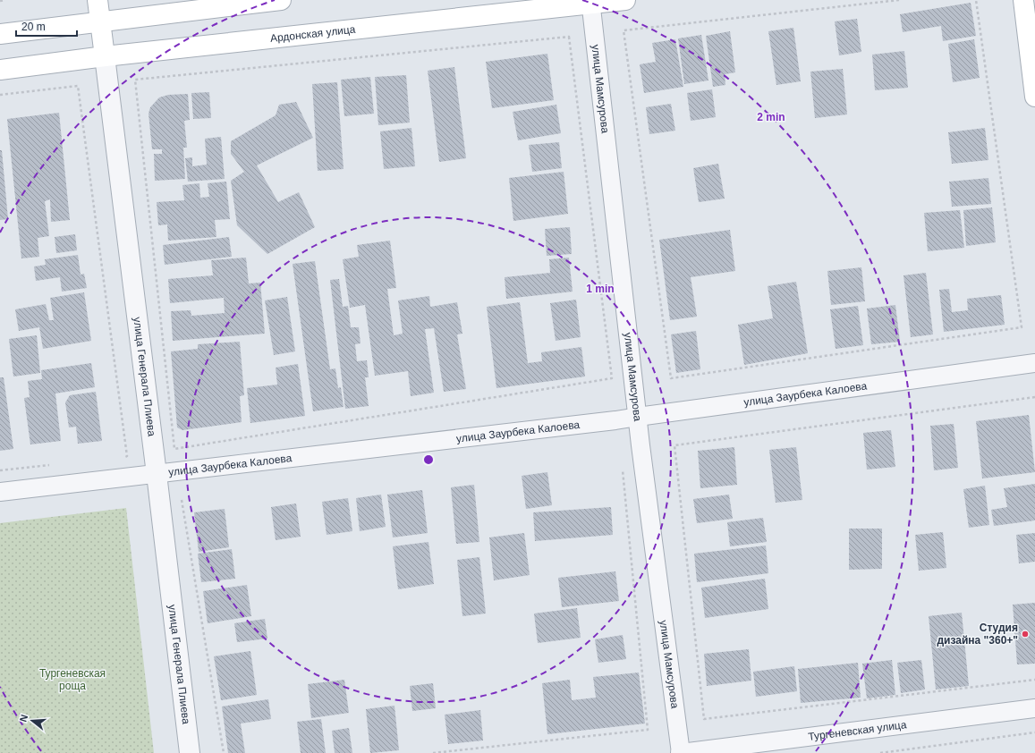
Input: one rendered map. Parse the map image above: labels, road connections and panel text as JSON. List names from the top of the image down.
{
  "streets": {
    "main road": ["Ардонская улица", "улица Генерала Плиева"],
    "street": ["улица Мамсурова", "улица Заурбека Калоева", "Тургеневская улица"]
  },
  "crossings": [
    ["Ардонская улица", "улица Мамсурова"],
    ["Ардонская улица", "улица Генерала Плиева"],
    ["улица Мамсурова", "улица Заурбека Калоева"],
    ["улица Мамсурова", "Тургеневская улица"],
    ["улица Генерала Плиева", "улица Заурбека Калоева"]
  ],
  "parks": ["Тургеневская роща"],
  "places": ["Студия дизайна \"360+\""],
  "scale_bar": "20 m",
  "north": "left",
  "rings": ["2 min", "1 min"]
}
